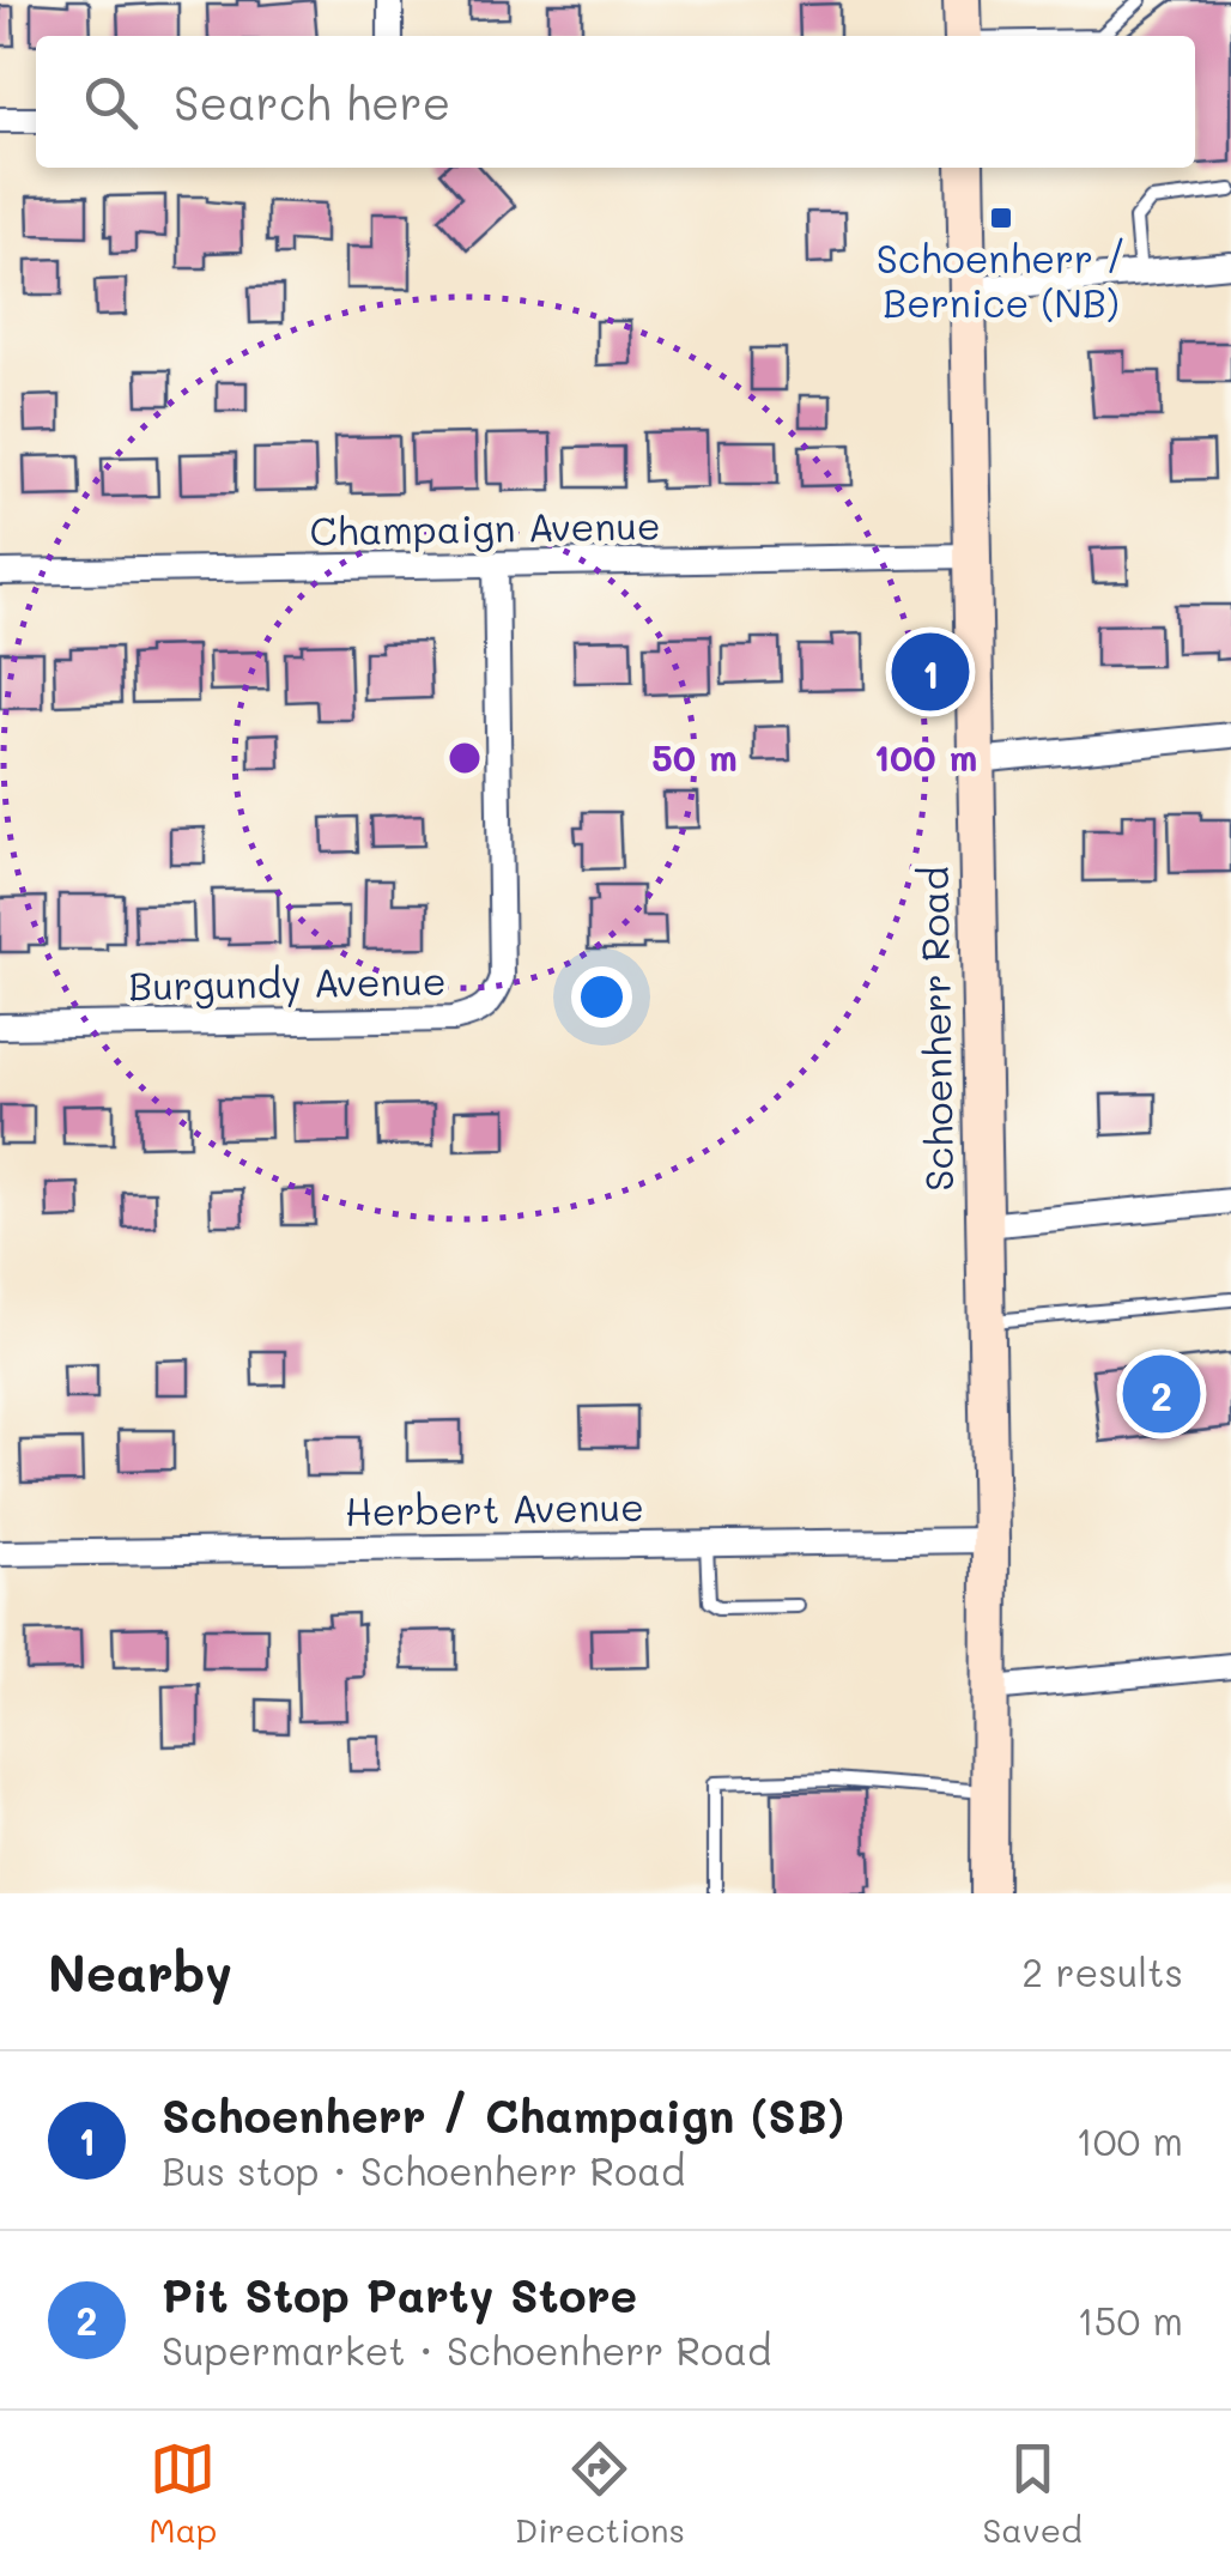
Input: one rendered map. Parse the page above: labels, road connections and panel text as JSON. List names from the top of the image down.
{
  "streets": {
    "main road": ["Schoenherr Road"],
    "street": ["Champaign Avenue", "Burgundy Avenue", "Herbert Avenue"]
  },
  "crossings": [
    ["Champaign Avenue", "Burgundy Avenue"],
    ["Champaign Avenue", "Schoenherr Road"],
    ["Schoenherr Road", "Herbert Avenue"]
  ],
  "places": {
    "transit": ["Schoenherr / Bernice (NB)"]
  },
  "page": {
    "search": "Search here",
    "pins": ["1", "2"],
    "heading": ["Nearby", "2 results"],
    "list": [
      {
        "mark": "1",
        "name": "Schoenherr / Champaign (SB)",
        "note": "Bus stop · Schoenherr Road",
        "value": "100 m"
      },
      {
        "mark": "2",
        "name": "Pit Stop Party Store",
        "note": "Supermarket · Schoenherr Road",
        "value": "150 m"
      }
    ],
    "nav": ["Map", "Directions", "Saved"]
  },
  "rings": ["50 m", "100 m"]
}
